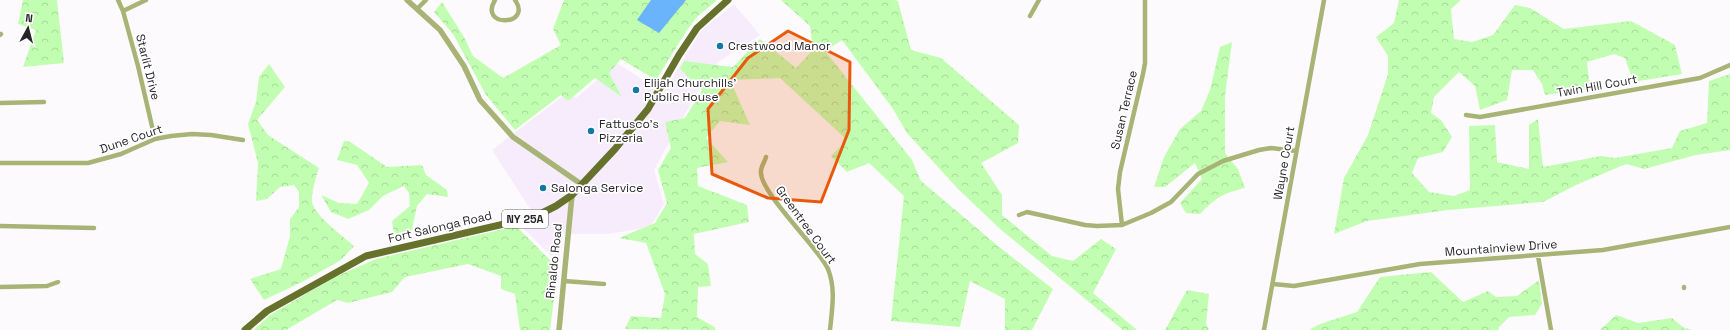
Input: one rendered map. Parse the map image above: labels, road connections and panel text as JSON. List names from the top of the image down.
{
  "streets": {
    "main road": ["NY 25A", "Fort Salonga Road"],
    "street": [
      "Starlit Drive",
      "Twin Hill Court",
      "Susan Terrace",
      "Dune Court",
      "Wayne Court",
      "Greentree Court",
      "Mountainview Drive",
      "Rinaldo Road"
    ]
  },
  "crossings": [
    ["Starlit Drive", "Dune Court"],
    ["Wayne Court", "Mountainview Drive"],
    ["Fort Salonga Road", "Rinaldo Road"]
  ],
  "places": [
    "Crestwood Manor",
    "Elijah Churchills' Public House",
    "Fattusco's Pizzeria",
    "Salonga Service"
  ],
  "north": "top"
}
